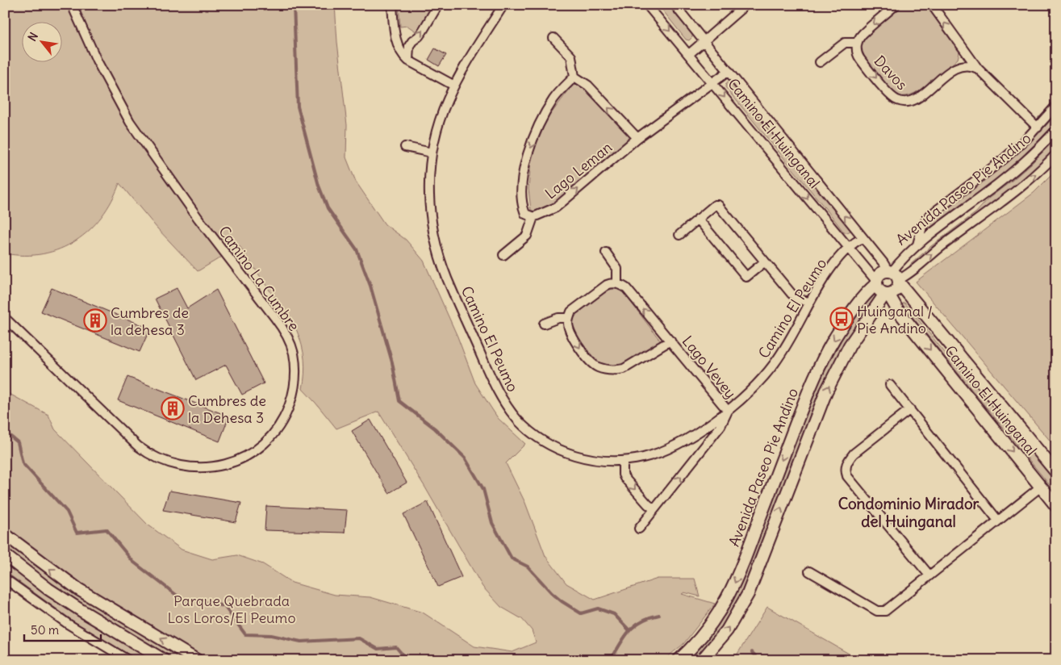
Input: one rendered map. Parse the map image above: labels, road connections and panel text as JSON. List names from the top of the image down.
{
  "streets": {
    "street": [
      "Davos",
      "Camino El Huinganal",
      "Lago Leman",
      "Avenida Paseo Pie Andino",
      "Camino La Cumbre",
      "Camino El Peumo",
      "Lago Vevey"
    ]
  },
  "crossings": [
    ["Camino El Huinganal", "Lago Leman"],
    ["Camino El Huinganal", "Avenida Paseo Pie Andino"],
    ["Camino El Huinganal", "Camino El Peumo"],
    ["Camino El Peumo", "Lago Vevey"]
  ],
  "districts": ["Condominio Mirador del Huinganal"],
  "parks": ["Parque Quebrada Los Loros/El Peumo"],
  "places": {
    "bus stop": ["Huinganal / Pie Andino"],
    "building": ["Cumbres de la dehesa 3", "Cumbres de la Dehesa 3"]
  },
  "scale_bar": "50 m",
  "north": "top left"
}
